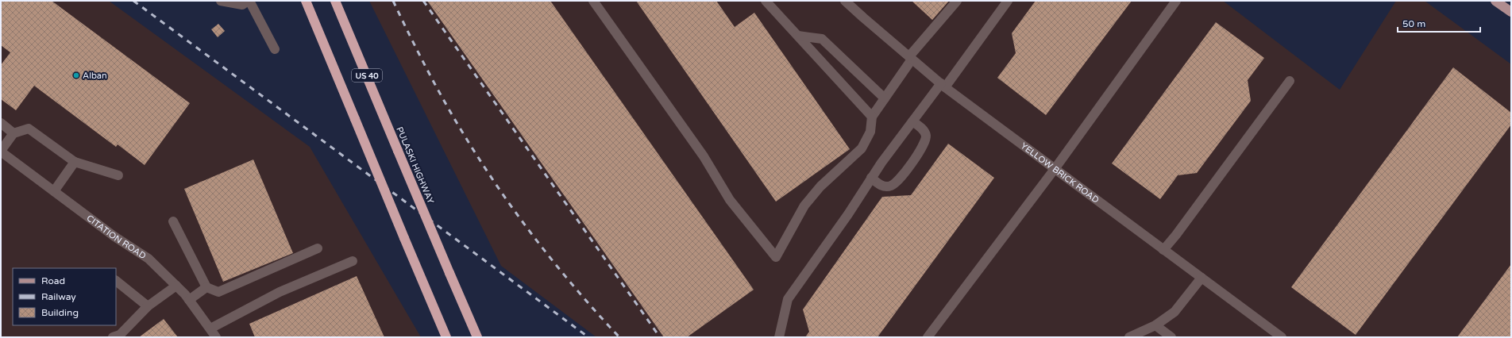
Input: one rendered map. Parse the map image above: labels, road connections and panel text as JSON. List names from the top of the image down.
{
  "streets": {
    "highway": ["US 40", "PULASKI HIGHWAY"],
    "street": ["YELLOW BRICK ROAD", "CITATION ROAD"]
  },
  "places": ["Alban"],
  "legend": ["Road", "Railway", "Building"],
  "scale_bar": "50 m"
}
